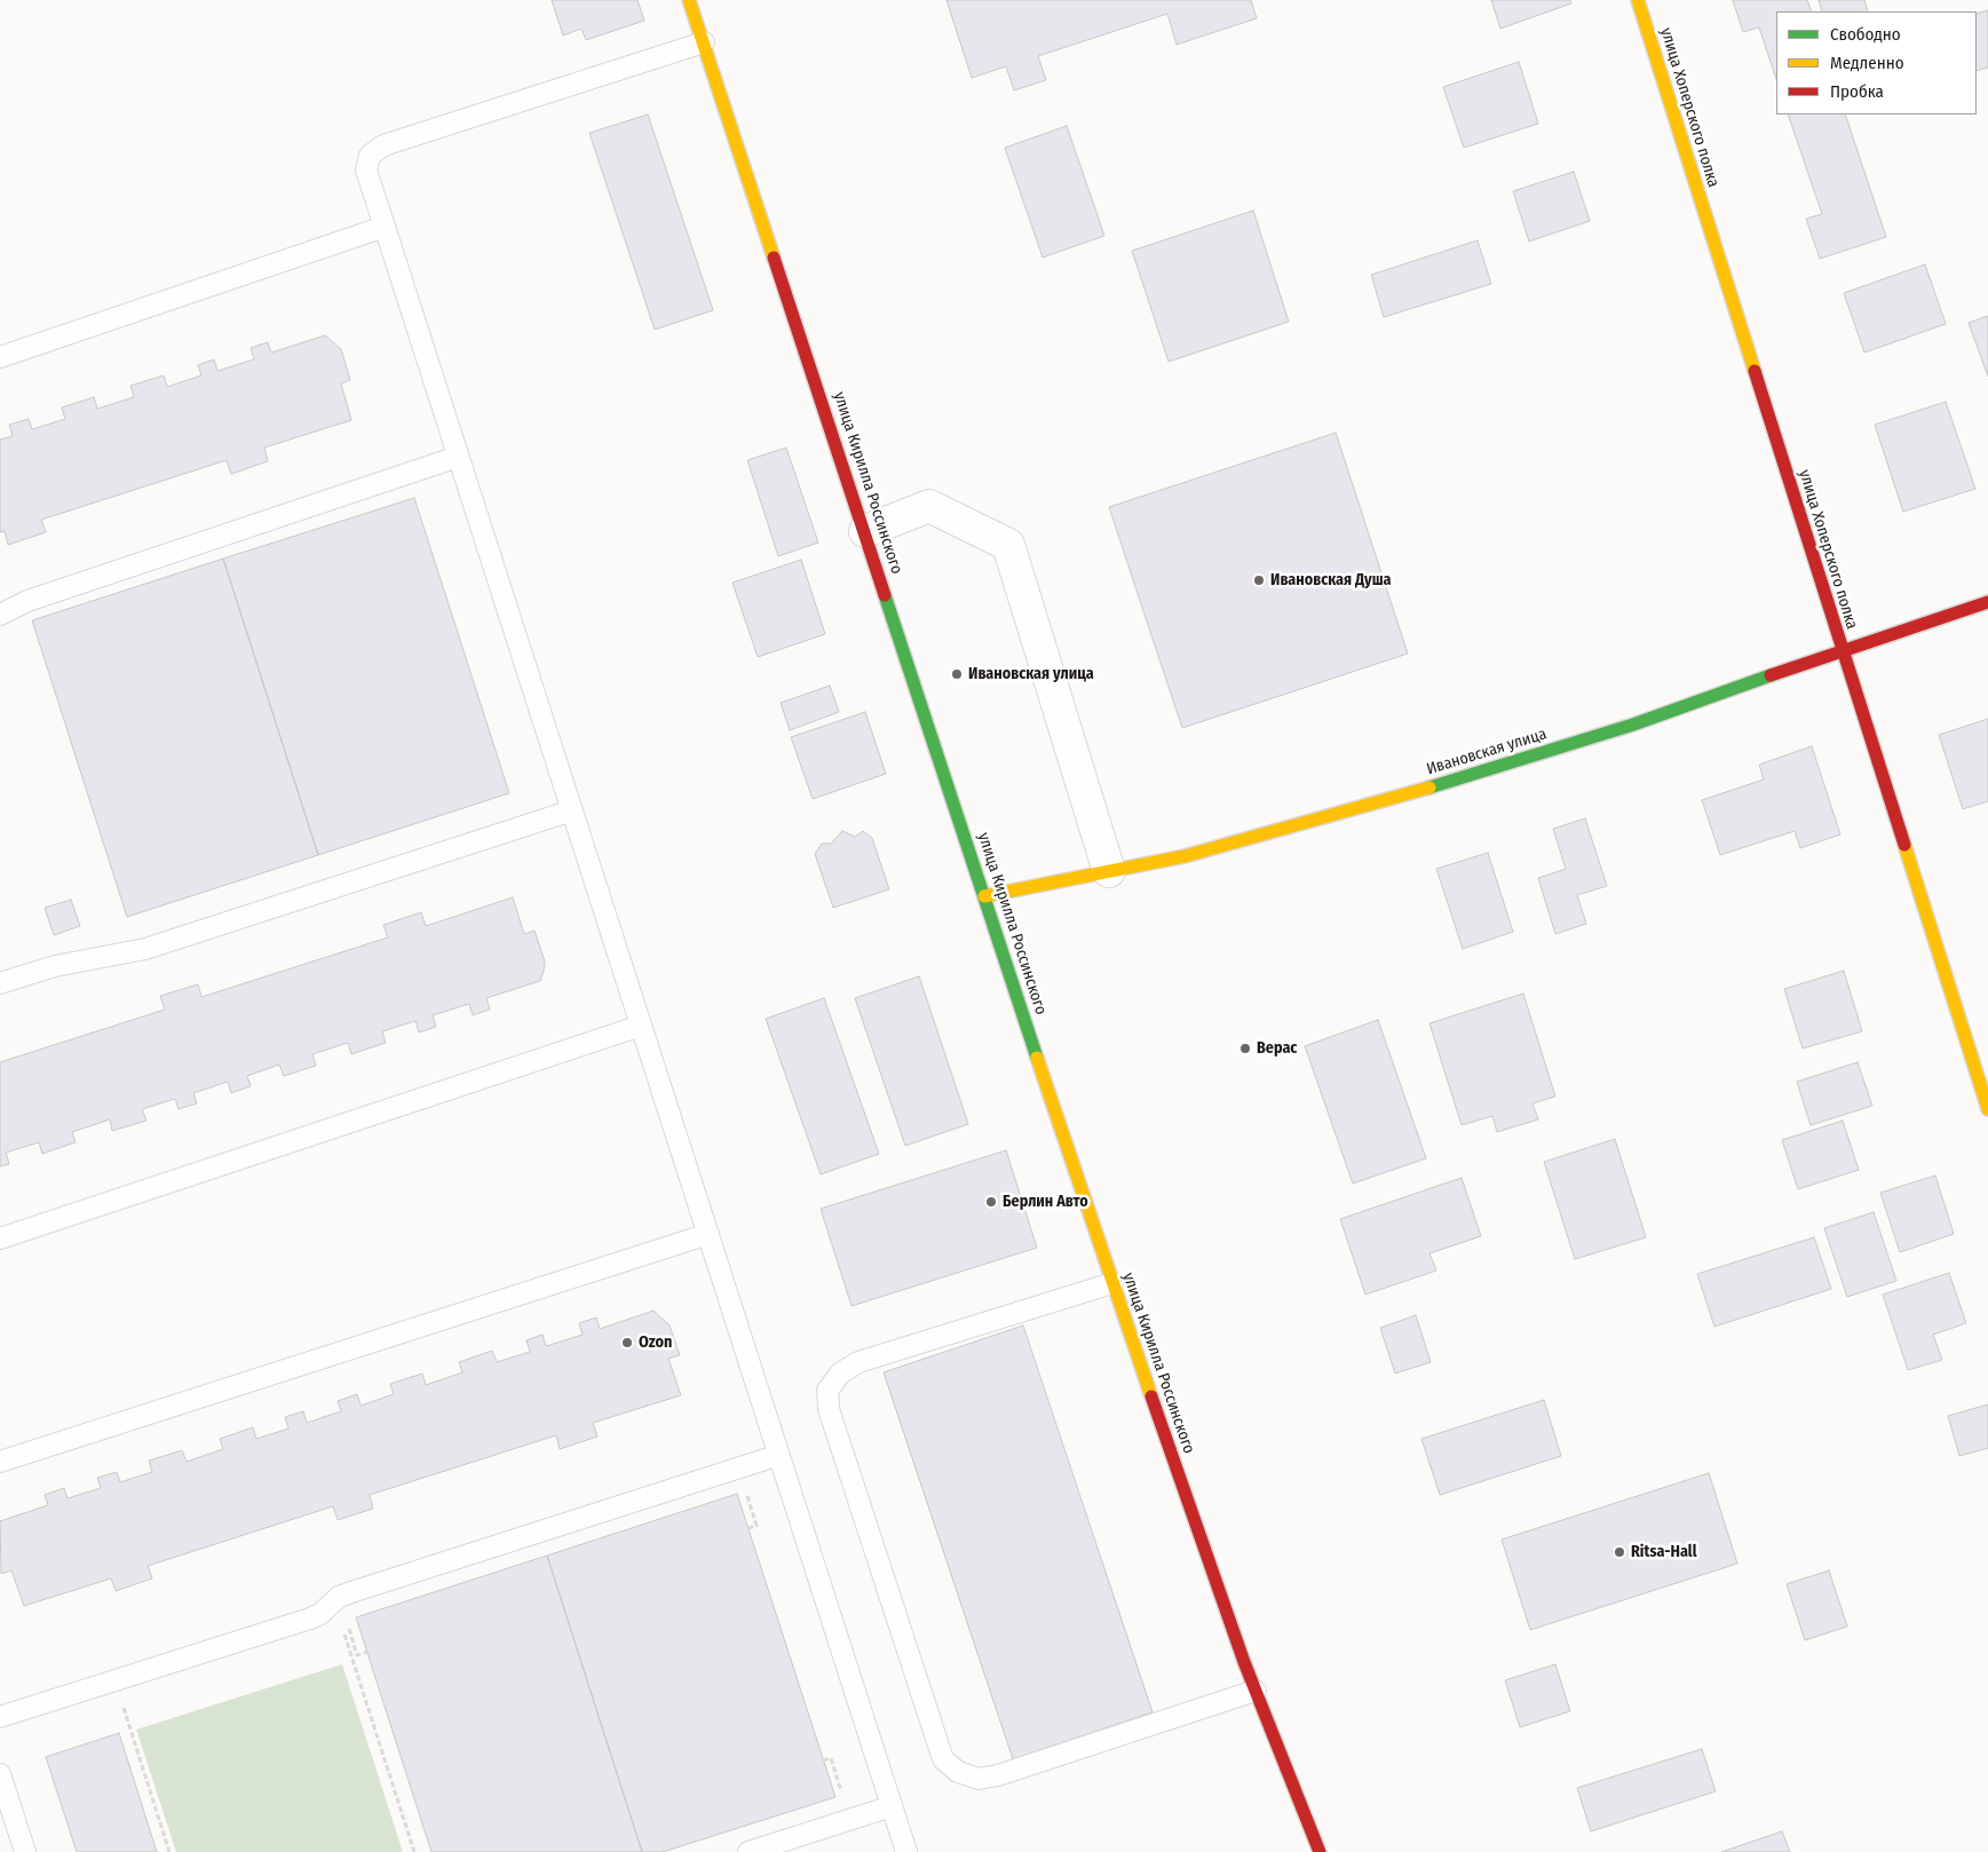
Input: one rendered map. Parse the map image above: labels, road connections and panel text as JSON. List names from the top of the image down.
{
  "streets": {
    "street": ["улица Хоперского полка", "улица Кирилла Россинского", "Ивановская улица"]
  },
  "crossings": [
    ["улица Хоперского полка", "Ивановская улица"],
    ["улица Кирилла Россинского", "Ивановская улица"]
  ],
  "places": [
    "Ивановская Душа",
    "Ивановская улица",
    "Верас",
    "Берлин Авто",
    "Ozon",
    "Ritsa-Hall"
  ],
  "legend": ["Свободно", "Медленно", "Пробка"]
}
